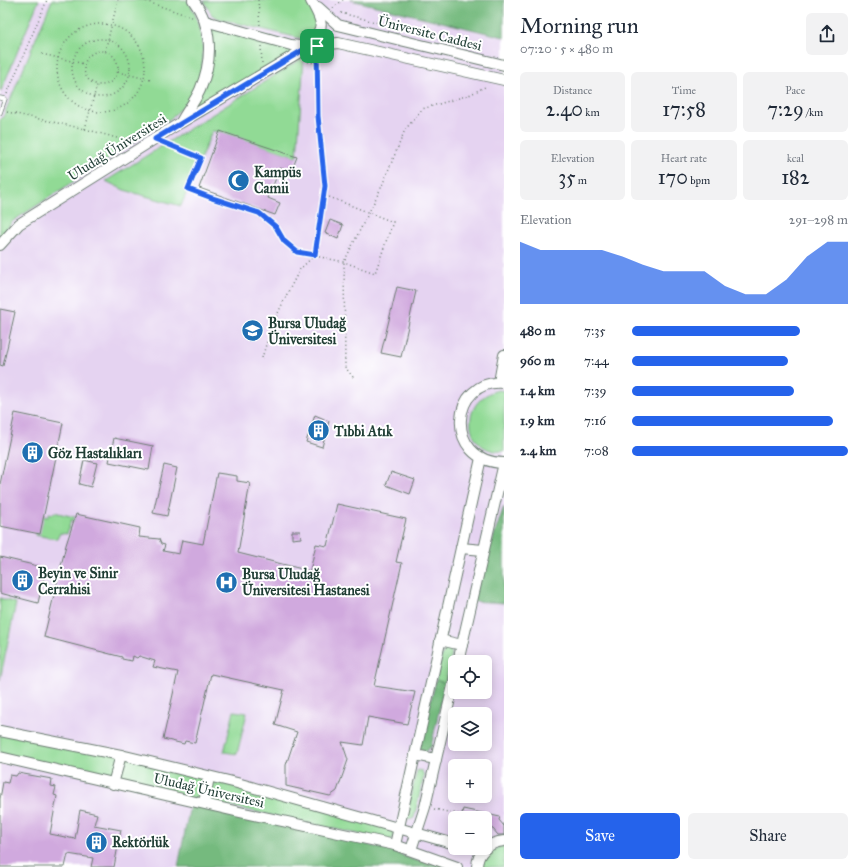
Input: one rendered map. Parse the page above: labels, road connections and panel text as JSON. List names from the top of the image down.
{
  "streets": {
    "street": ["Üniversite Caddesi", "Uludağ Üniversitesi"]
  },
  "places": {
    "mosque": ["Kampüs Camii"],
    "school or university": ["Bursa Uludağ Üniversitesi"],
    "building": [
      "Tıbbi Atık",
      "Göz Hastalıkları",
      "Beyin ve Sinir Cerrahisi",
      "Rektörlük"
    ],
    "hospital": ["Bursa Uludağ Üniversitesi Hastanesi"]
  },
  "page": {
    "heading": ["Morning run", "07:20 · 5 × 480 m"],
    "stats": [
      ["Distance", "2.40 km"],
      ["Time", "17:58"],
      ["Pace", "7:29 /km"],
      ["Elevation", "35 m"],
      ["Heart rate", "170 bpm"],
      ["kcal", "182"]
    ],
    "chart": ["Elevation", "291–298 m"],
    "list": [
      {
        "name": "480 m",
        "note": "7:35"
      },
      {
        "name": "960 m",
        "note": "7:44"
      },
      {
        "name": "1.4 km",
        "note": "7:39"
      },
      {
        "name": "1.9 km",
        "note": "7:16"
      },
      {
        "name": "2.4 km",
        "note": "7:08"
      }
    ],
    "map_buttons": ["+", "−"],
    "buttons": ["Save", "Share"]
  }
}
